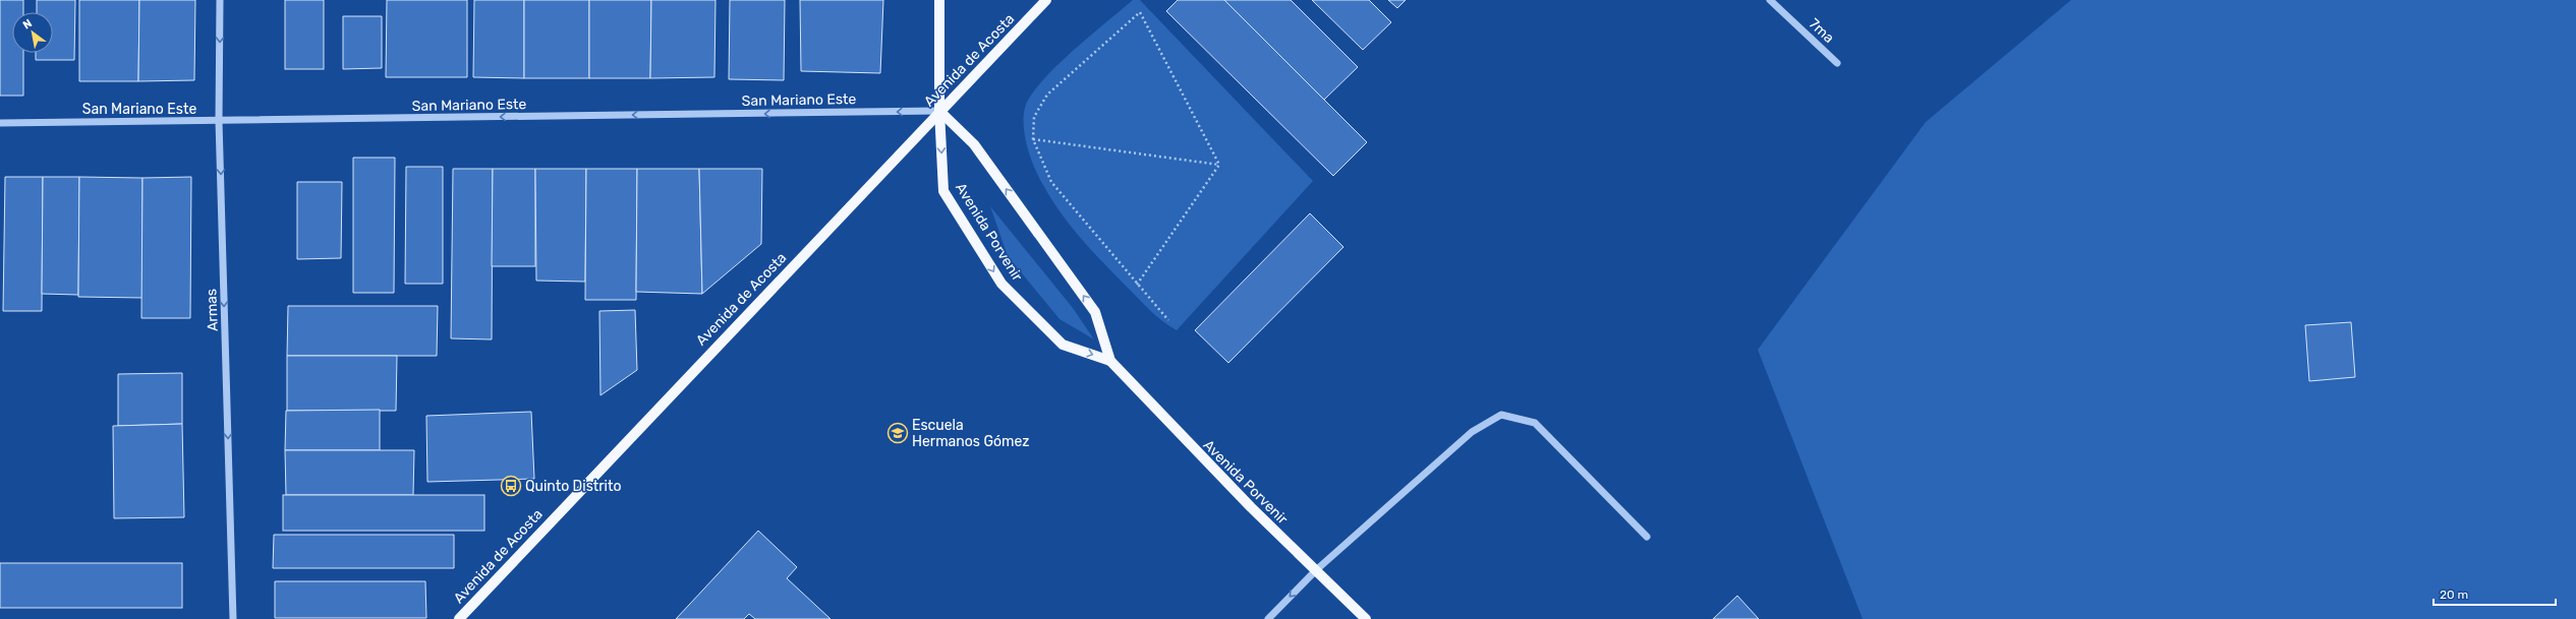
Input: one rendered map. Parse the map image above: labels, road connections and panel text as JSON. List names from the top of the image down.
{
  "streets": {
    "main road": ["Avenida de Acosta", "Avenida Porvenir"],
    "street": ["7ma", "San Mariano Este", "Armas"]
  },
  "crossings": [
    ["Avenida de Acosta", "San Mariano Este"],
    ["Avenida de Acosta", "Avenida Porvenir"],
    ["San Mariano Este", "Avenida Porvenir"],
    ["San Mariano Este", "Armas"]
  ],
  "one_way": ["San Mariano Este", "Armas"],
  "places": {
    "school or university": ["Escuela Hermanos Gómez"],
    "bus stop": ["Quinto Distrito"]
  },
  "scale_bar": "20 m",
  "north": "top left"
}
